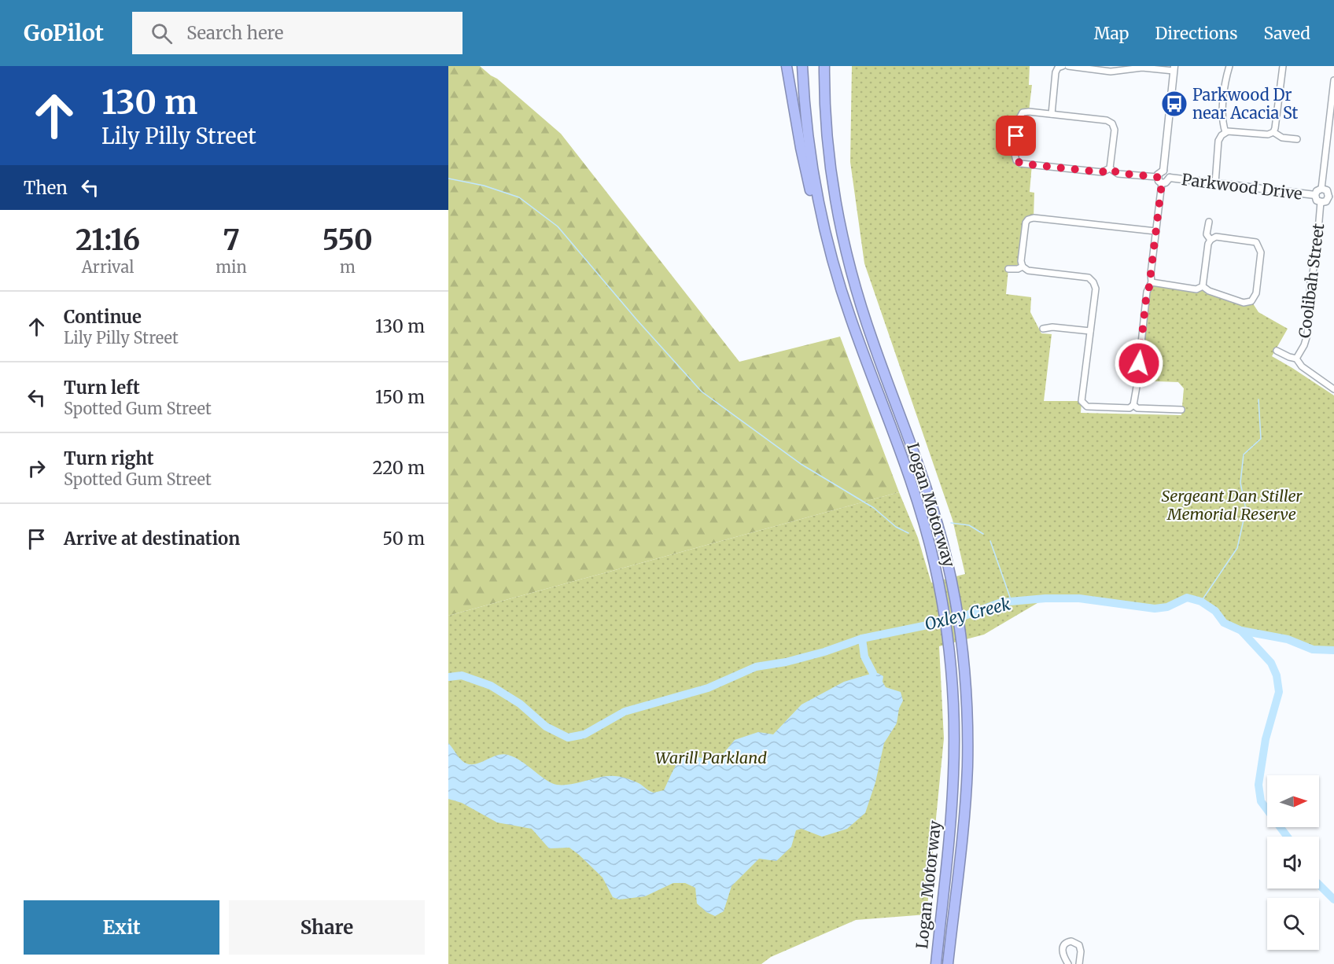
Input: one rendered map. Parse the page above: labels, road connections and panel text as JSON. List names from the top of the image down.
{
  "streets": {
    "highway": ["Logan Motorway"],
    "street": ["Parkwood Drive", "Coolibah Street"]
  },
  "crossings": [
    ["Parkwood Drive", "Coolibah Street"]
  ],
  "water": ["Oxley Creek"],
  "parks": ["Sergeant Dan Stiller Memorial Reserve", "Warill Parkland"],
  "places": {
    "bus stop": ["Parkwood Dr near Acacia St"]
  },
  "north": "right",
  "page": {
    "header": "GoPilot",
    "search": "Search here",
    "nav": ["Map", "Directions", "Saved"],
    "turn": ["130 m", "Lily Pilly Street"],
    "then": "Then",
    "eta": [
      "21:16",
      "Arrival",
      "7",
      "min",
      "550",
      "m"
    ],
    "list": [
      {
        "name": "Continue",
        "note": "Lily Pilly Street",
        "value": "130 m"
      },
      {
        "name": "Turn left",
        "note": "Spotted Gum Street",
        "value": "150 m"
      },
      {
        "name": "Turn right",
        "note": "Spotted Gum Street",
        "value": "220 m"
      },
      {
        "name": "Arrive at destination",
        "value": "50 m"
      }
    ],
    "buttons": ["Exit", "Share"]
  }
}
